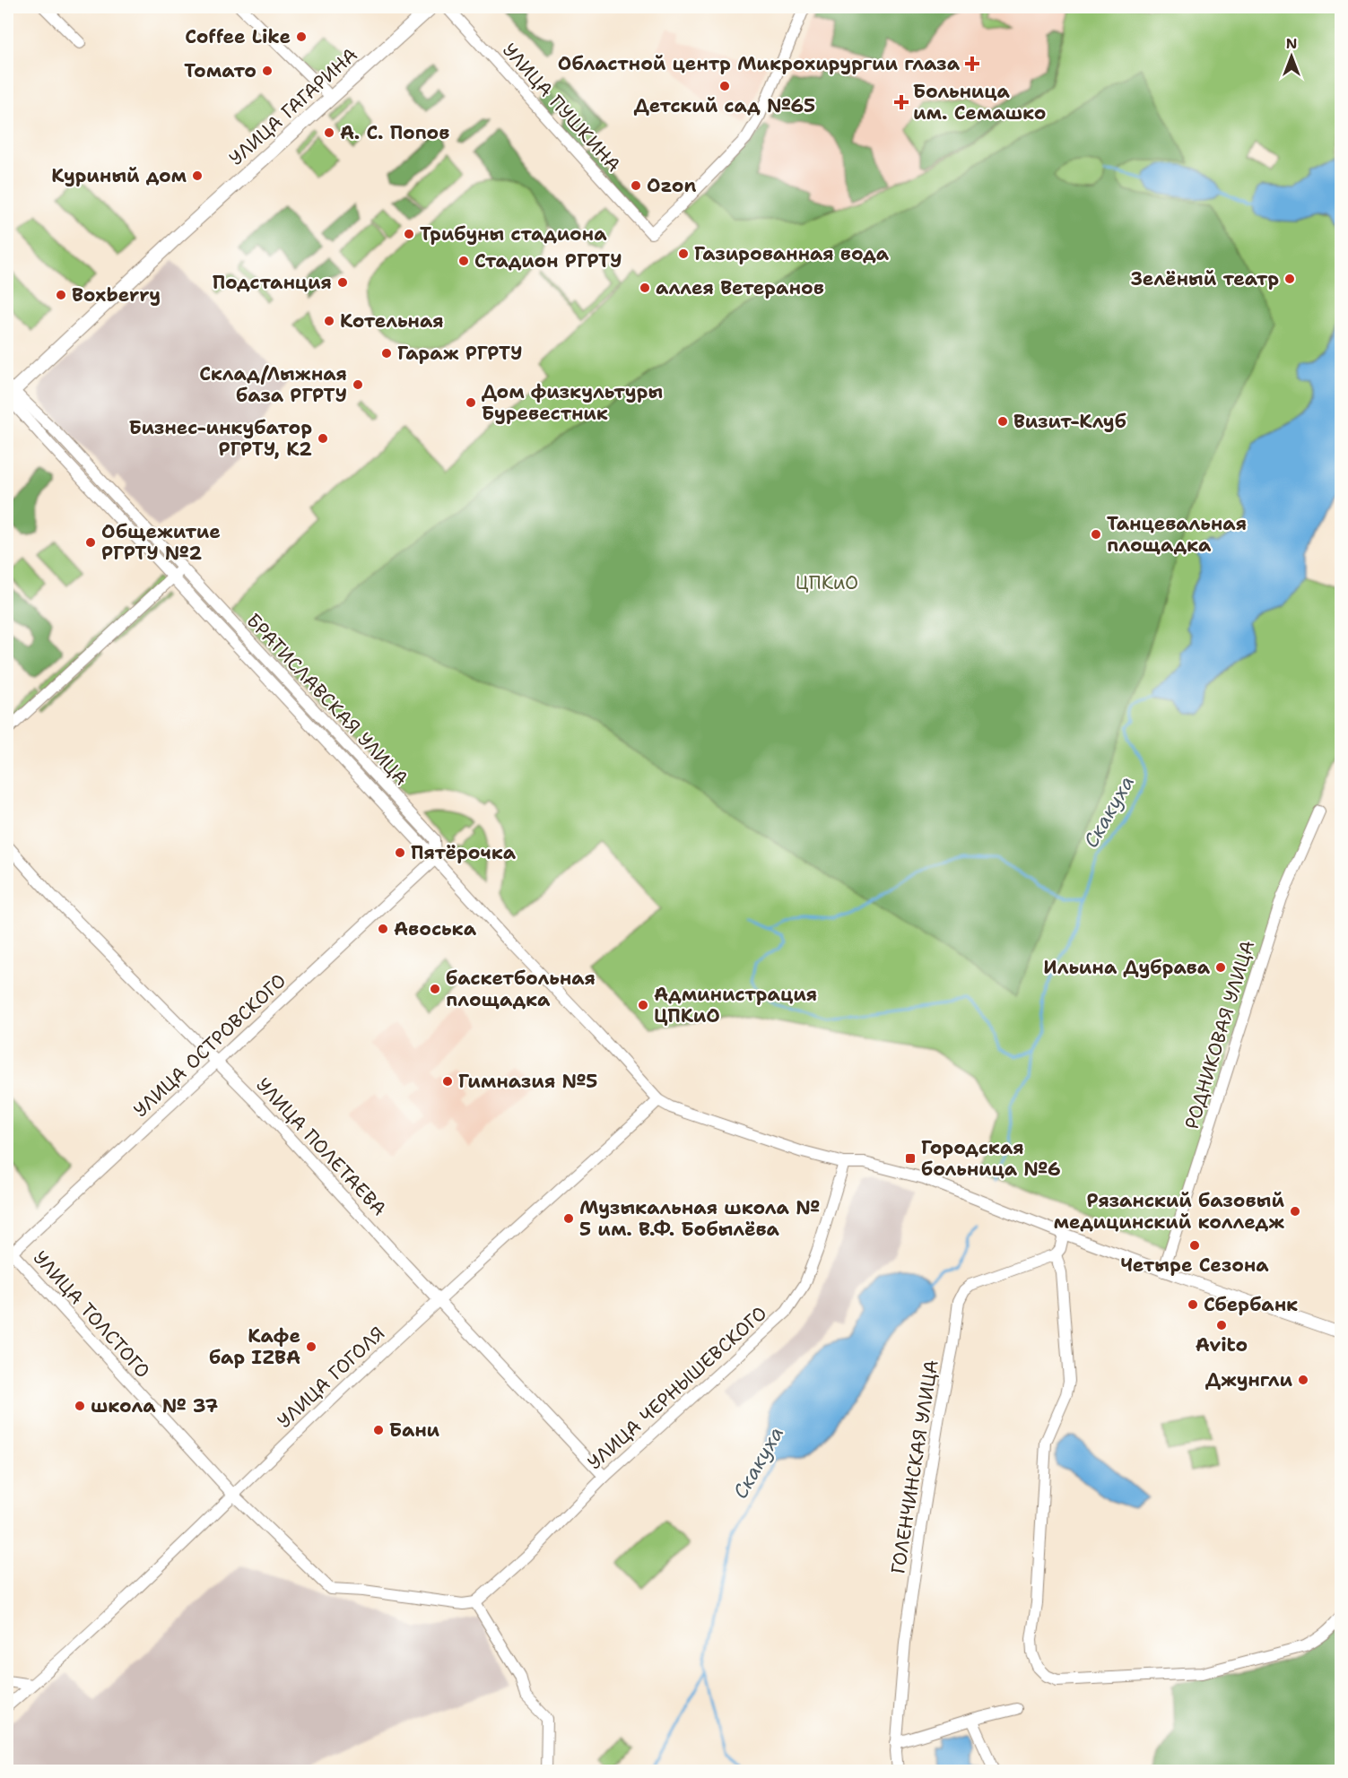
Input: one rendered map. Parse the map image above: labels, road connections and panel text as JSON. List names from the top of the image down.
{
  "streets": {
    "main road": ["УЛИЦА ГАГАРИНА"],
    "street": [
      "УЛИЦА ПУШКИНА",
      "БРАТИСЛАВСКАЯ УЛИЦА",
      "РОДНИКОВАЯ УЛИЦА",
      "УЛИЦА ОСТРОВСКОГО",
      "УЛИЦА ПОЛЕТАЕВА",
      "УЛИЦА ТОЛСТОГО",
      "УЛИЦА ГОГОЛЯ",
      "УЛИЦА ЧЕРНЫШЕВСКОГО",
      "ГОЛЕНЧИНСКАЯ УЛИЦА"
    ]
  },
  "crossings": [
    ["УЛИЦА ГАГАРИНА", "БРАТИСЛАВСКАЯ УЛИЦА"],
    ["БРАТИСЛАВСКАЯ УЛИЦА", "РОДНИКОВАЯ УЛИЦА"],
    ["БРАТИСЛАВСКАЯ УЛИЦА", "УЛИЦА ОСТРОВСКОГО"],
    ["БРАТИСЛАВСКАЯ УЛИЦА", "УЛИЦА ГОГОЛЯ"],
    ["БРАТИСЛАВСКАЯ УЛИЦА", "УЛИЦА ЧЕРНЫШЕВСКОГО"],
    ["УЛИЦА ОСТРОВСКОГО", "УЛИЦА ПОЛЕТАЕВА"],
    ["УЛИЦА ОСТРОВСКОГО", "УЛИЦА ТОЛСТОГО"],
    ["УЛИЦА ПОЛЕТАЕВА", "УЛИЦА ГОГОЛЯ"],
    ["УЛИЦА ПОЛЕТАЕВА", "УЛИЦА ЧЕРНЫШЕВСКОГО"],
    ["УЛИЦА ТОЛСТОГО", "УЛИЦА ГОГОЛЯ"],
    ["УЛИЦА ТОЛСТОГО", "УЛИЦА ЧЕРНЫШЕВСКОГО"]
  ],
  "water": ["Скакуха"],
  "parks": ["ЦПКиО"],
  "places": {
    "other": [
      "Coffee Like",
      "Томато",
      "Детский сад №65",
      "А. С. Попов",
      "Куриный дом",
      "Ozon",
      "Трибуны стадиона",
      "Газированная вода",
      "Стадион РГРТУ",
      "Зелёный театр",
      "Подстанция",
      "аллея Ветеранов",
      "Boxberry",
      "Котельная",
      "Гараж РГРТУ",
      "Склад/Лыжная база РГРТУ",
      "Дом физкультуры Буревестник",
      "Визит-Клуб",
      "Бизнес-инкубатор РГРТУ, К2",
      "Танцевальная площадка",
      "Общежитие РГРТУ №2",
      "Пятёрочка",
      "Авоська",
      "Ильина Дубрава",
      "баскетбольная площадка",
      "Администрация ЦПКиО",
      "Гимназия №5",
      "Рязанский базовый медицинский колледж",
      "Музыкальная школа № 5 им. В.Ф. Бобылёва",
      "Четыре Сезона",
      "Сбербанк",
      "Avito",
      "Кафе бар IZBA",
      "Джунгли",
      "школа № 37",
      "Бани"
    ],
    "health": ["Областной центр Микрохирургии глаза", "Больница им. Семашко"],
    "transit": ["Городская больница №6"]
  },
  "north": "top"
}
